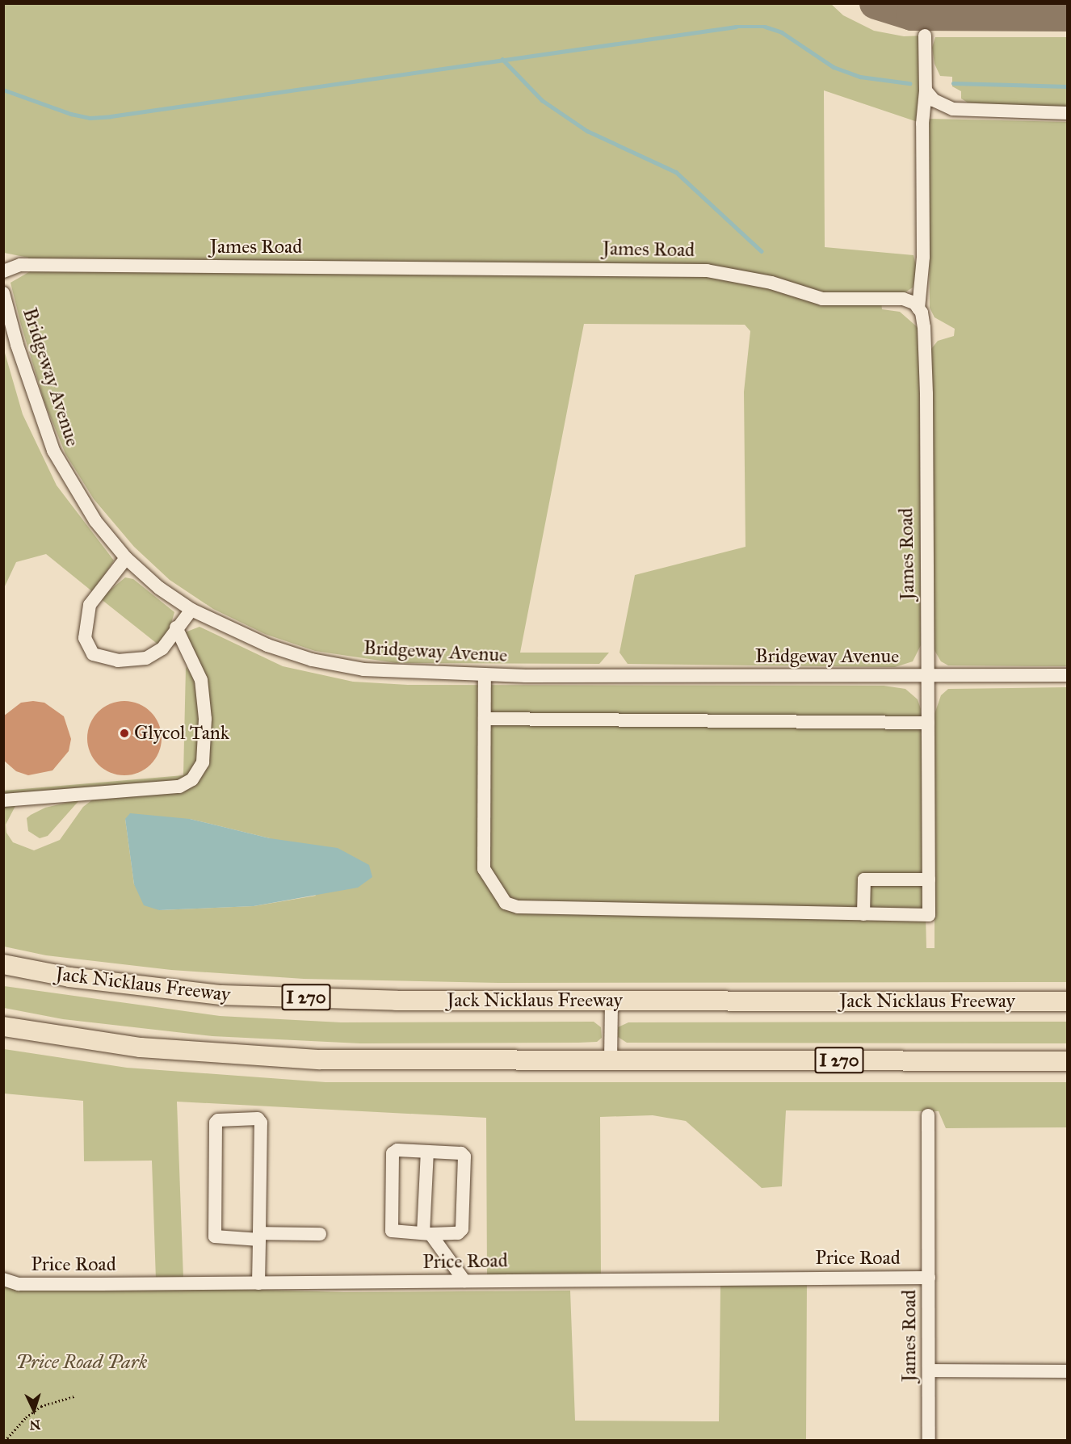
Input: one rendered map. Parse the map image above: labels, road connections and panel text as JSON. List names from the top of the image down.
{
  "streets": {
    "highway": ["Jack Nicklaus Freeway", "I 270"],
    "street": ["James Road", "Bridgeway Avenue", "Price Road"]
  },
  "crossings": [
    ["James Road", "Bridgeway Avenue"],
    ["James Road", "Price Road"]
  ],
  "parks": ["Price Road Park"],
  "places": ["Glycol Tank"],
  "north": "bottom"
}
